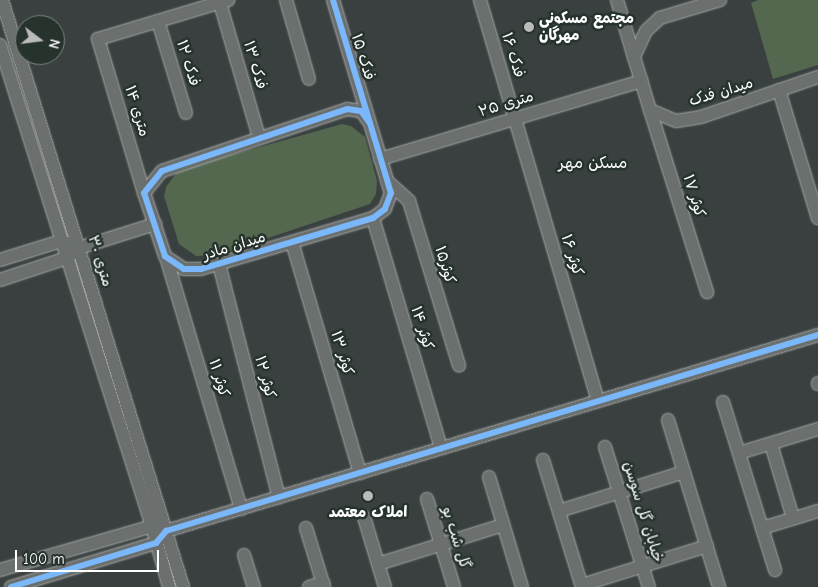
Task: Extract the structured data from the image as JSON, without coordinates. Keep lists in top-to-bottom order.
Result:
{
  "streets": {
    "street": [
      "فدک ۱۶",
      "فدک ۱۵",
      "فدک ۱۲",
      "فدک ۱۳",
      "میدان فدک",
      "۲۵ متری",
      "۱۴ متری",
      "کوثر ۱۷",
      "میدان مادر",
      "کوثر ۱۶",
      "۳۰ متری",
      "کوثر۱۵",
      "کوثر ۱۴",
      "کوثر ۱۳",
      "کوثر ۱۲",
      "کوثر ۱۱",
      "خیابان گل سوسن",
      "گل شب بو"
    ]
  },
  "crossings": [
    ["فدک ۱۶", "۲۵ متری"],
    ["فدک ۱۶", "کوثر ۱۶"],
    ["فدک ۱۲", "۱۴ متری"],
    ["میدان فدک", "کوثر ۱۷"],
    ["۲۵ متری", "کوثر ۱۶"],
    ["میدان مادر", "کوثر ۱۴"],
    ["میدان مادر", "کوثر ۱۳"],
    ["میدان مادر", "کوثر ۱۲"],
    ["میدان مادر", "کوثر ۱۱"]
  ],
  "districts": ["مسکن مهر"],
  "places": ["مجتمع مسکونی مهرگان", "املاک معتمد"],
  "scale_bar": "100 m",
  "north": "right"
}
